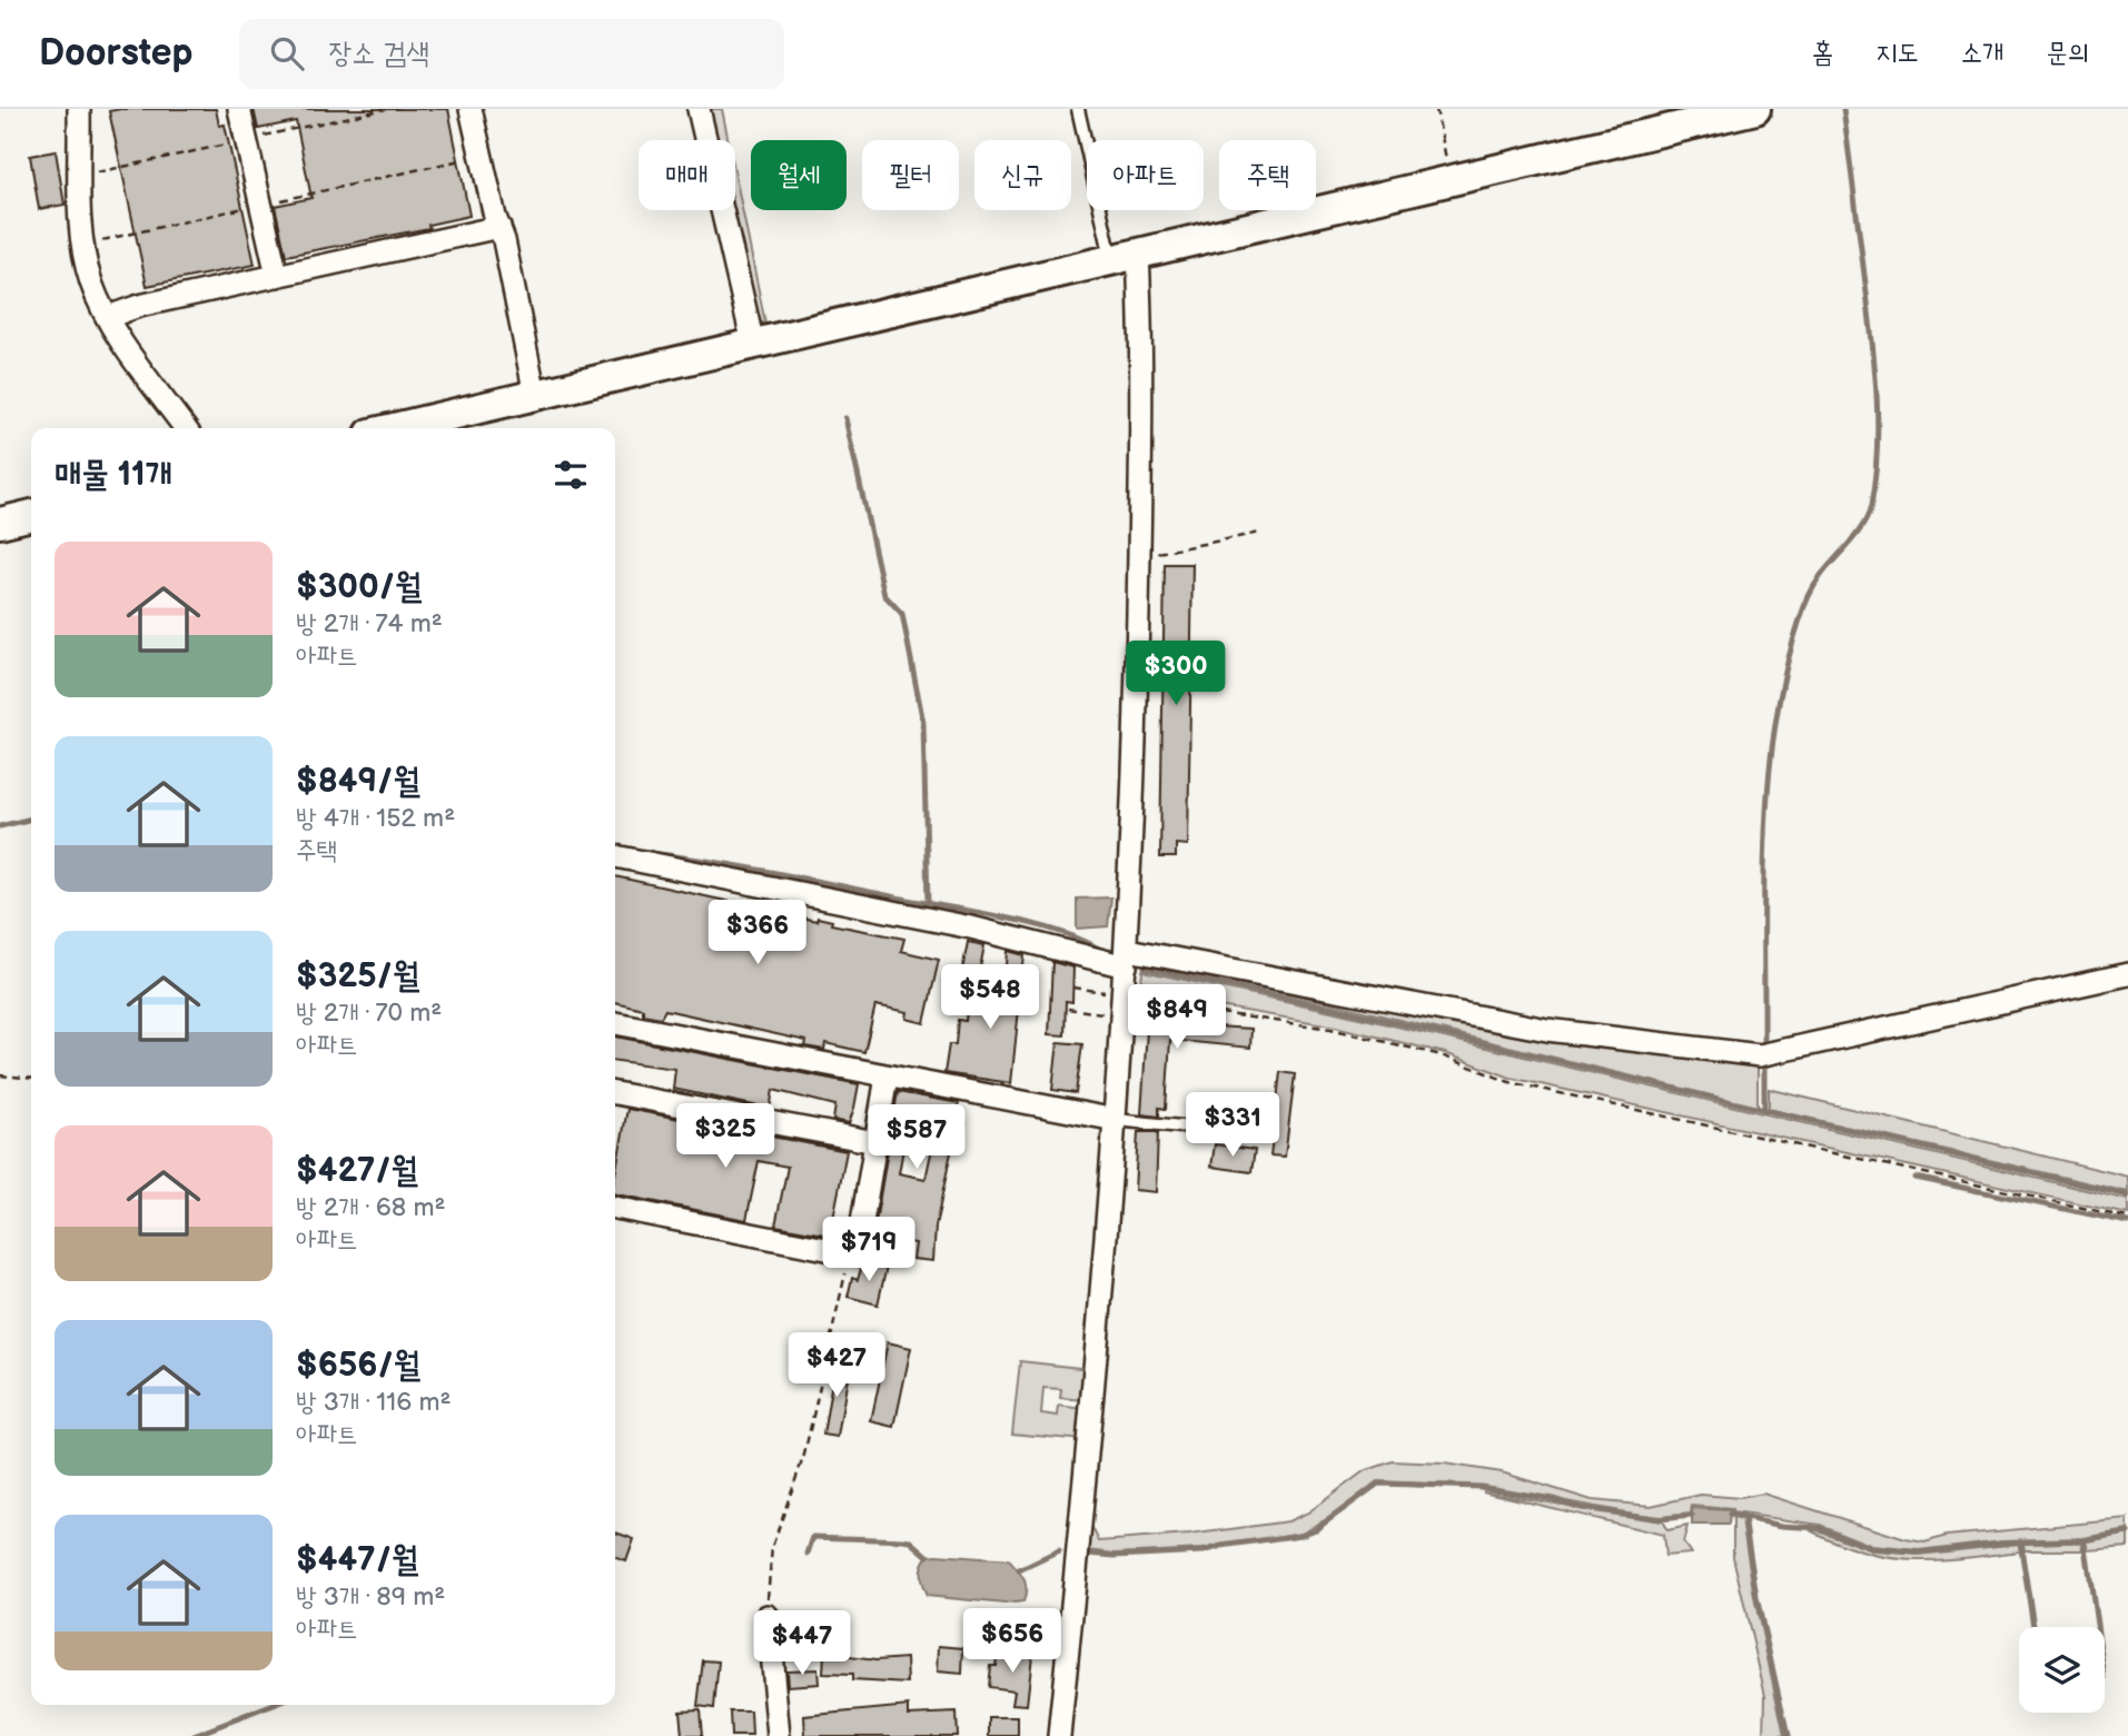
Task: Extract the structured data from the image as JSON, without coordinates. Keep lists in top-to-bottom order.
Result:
{
  "page": {
    "header": "Doorstep",
    "search": "장소 검색",
    "nav": [
      "홈",
      "지도",
      "소개",
      "문의"
    ],
    "chip": [
      "매매",
      "월세",
      "필터",
      "신규",
      "아파트",
      "주택"
    ],
    "heading": "매물 11개",
    "list": [
      {
        "name": "$300/월",
        "note": "방 2개 · 74 m² · 아파트"
      },
      {
        "name": "$849/월",
        "note": "방 4개 · 152 m² · 주택"
      },
      {
        "name": "$325/월",
        "note": "방 2개 · 70 m² · 아파트"
      },
      {
        "name": "$427/월",
        "note": "방 2개 · 68 m² · 아파트"
      },
      {
        "name": "$656/월",
        "note": "방 3개 · 116 m² · 아파트"
      },
      {
        "name": "$447/월",
        "note": "방 3개 · 89 m² · 아파트"
      }
    ],
    "price": [
      "$300",
      "$366",
      "$548",
      "$849",
      "$331",
      "$325",
      "$587",
      "$719",
      "$427",
      "$656",
      "$447"
    ]
  }
}
